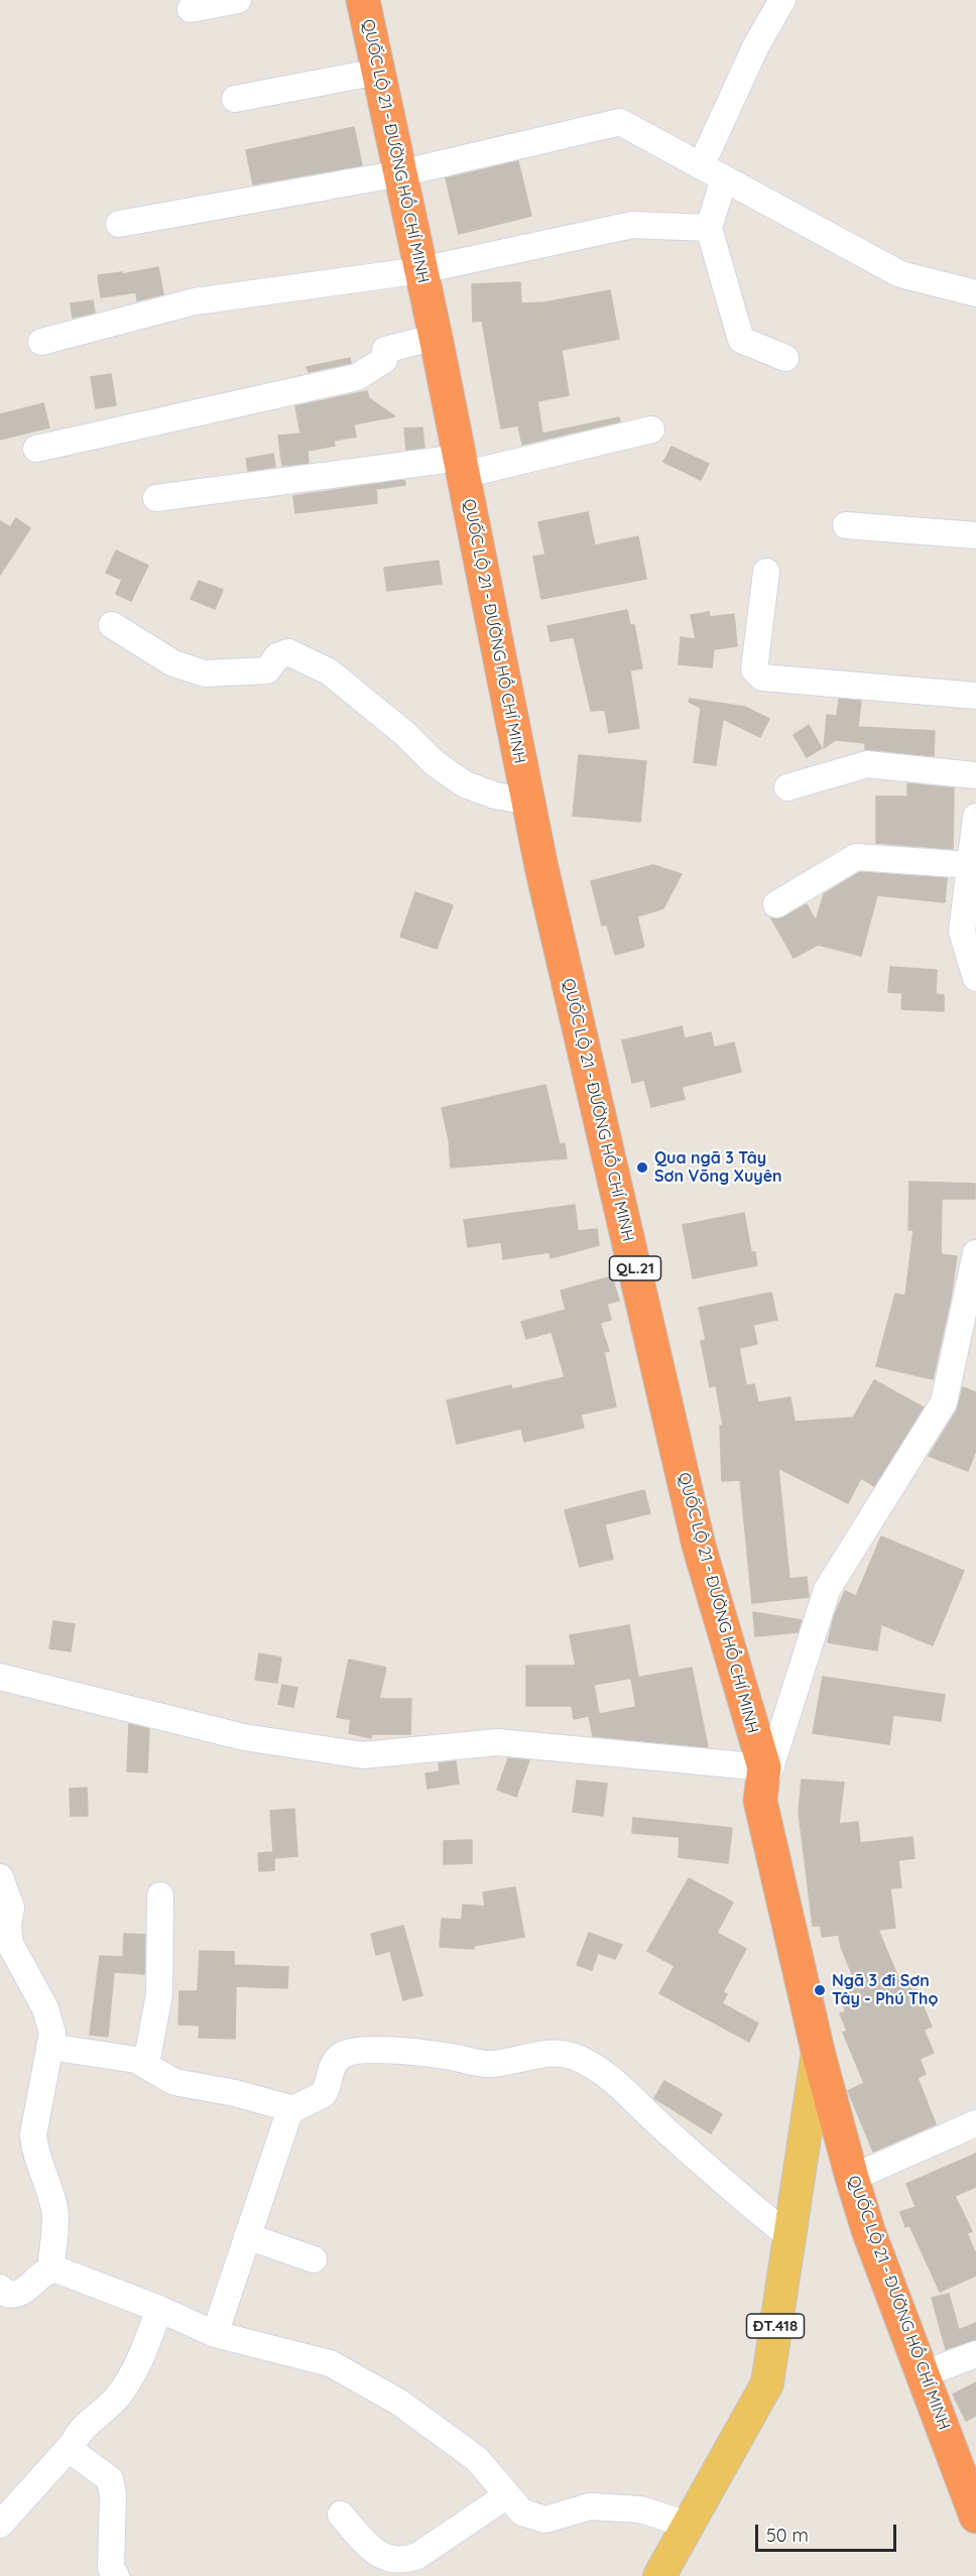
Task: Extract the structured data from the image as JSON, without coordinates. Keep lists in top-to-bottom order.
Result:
{
  "streets": {
    "highway": ["QUỐC LỘ 21 - ĐƯỜNG HỒ CHÍ MINH", "QL.21"],
    "main road": ["ĐT.418"]
  },
  "crossings": [
    ["QUỐC LỘ 21 - ĐƯỜNG HỒ CHÍ MINH", "ĐT.418"]
  ],
  "places": ["Qua ngã 3 Tây Sơn Võng Xuyên", "Ngã 3 đi Sơn Tây - Phú Thọ"],
  "scale_bar": "50 m"
}
